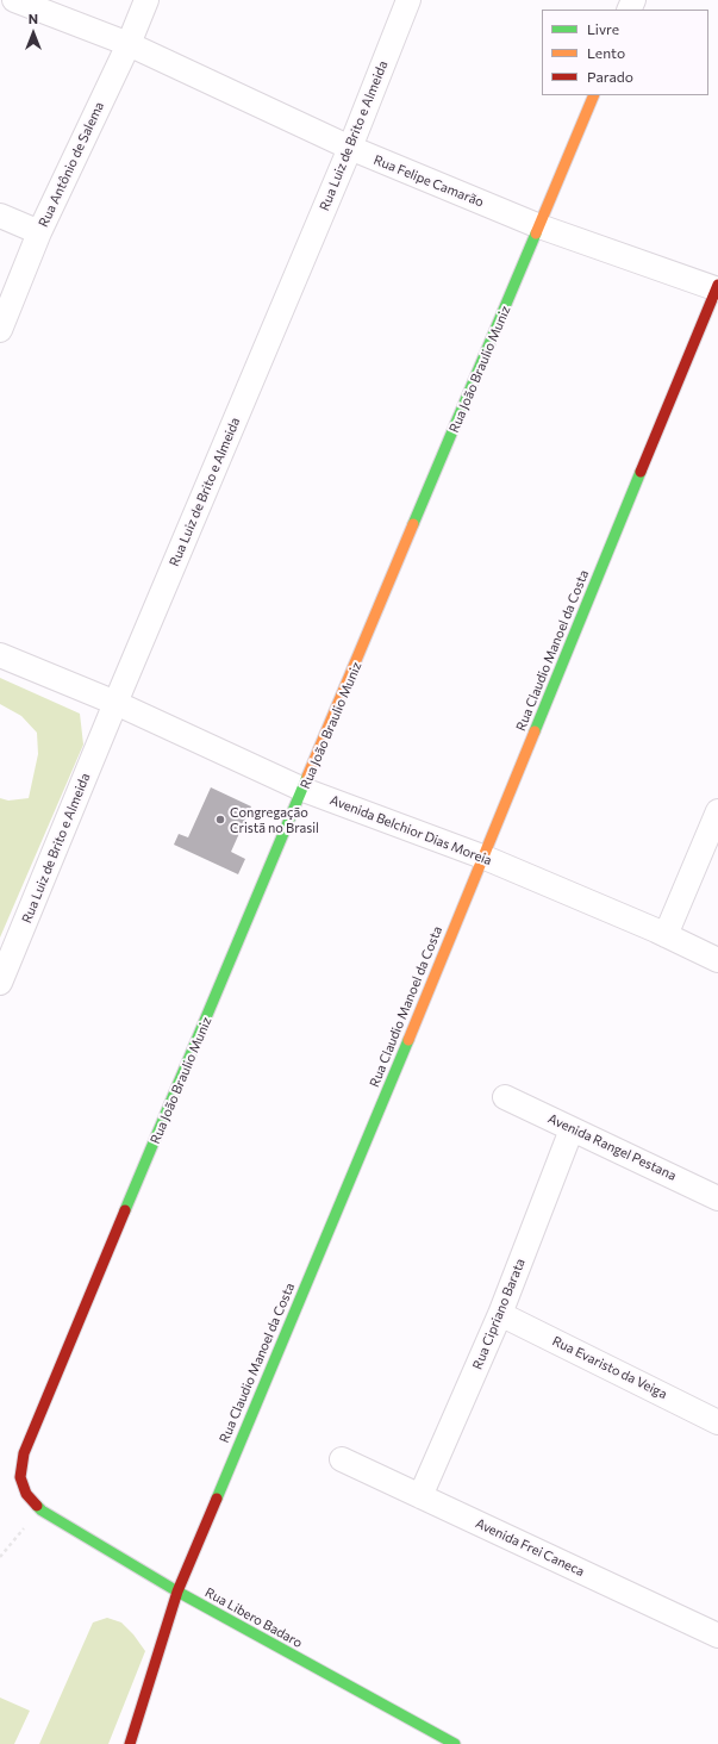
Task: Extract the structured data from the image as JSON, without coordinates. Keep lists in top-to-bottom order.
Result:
{
  "streets": {
    "street": [
      "Rua Luiz de Brito e Almeida",
      "Rua Antônio de Salema",
      "Rua Felipe Camarão",
      "Rua João Braulio Muniz",
      "Rua Claudio Manoel da Costa",
      "Avenida Belchior Dias Moreia",
      "Avenida Rangel Pestana",
      "Rua Cipriano Barata",
      "Rua Evaristo da Veiga",
      "Avenida Frei Caneca",
      "Rua Libero Badaro"
    ]
  },
  "crossings": [
    ["Rua Luiz de Brito e Almeida", "Rua Felipe Camarão"],
    ["Rua Luiz de Brito e Almeida", "Avenida Belchior Dias Moreia"],
    ["Rua Antônio de Salema", "Rua Felipe Camarão"],
    ["Rua Felipe Camarão", "Rua João Braulio Muniz"],
    ["Rua Felipe Camarão", "Rua Claudio Manoel da Costa"],
    ["Rua João Braulio Muniz", "Avenida Belchior Dias Moreia"],
    ["Rua João Braulio Muniz", "Rua Libero Badaro"],
    ["Rua Claudio Manoel da Costa", "Avenida Belchior Dias Moreia"],
    ["Rua Claudio Manoel da Costa", "Rua Libero Badaro"],
    ["Avenida Rangel Pestana", "Rua Cipriano Barata"],
    ["Rua Cipriano Barata", "Rua Evaristo da Veiga"],
    ["Rua Cipriano Barata", "Avenida Frei Caneca"]
  ],
  "places": ["Congregação Cristã no Brasil"],
  "legend": ["Livre", "Lento", "Parado"],
  "north": "top"
}
